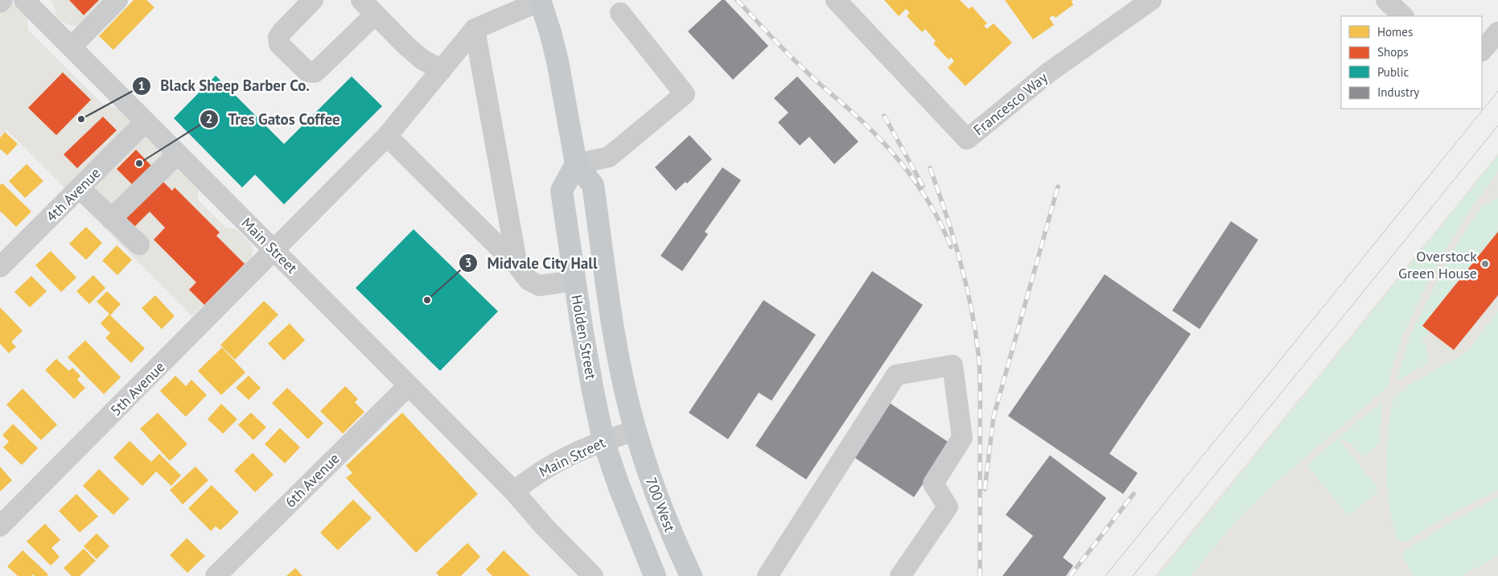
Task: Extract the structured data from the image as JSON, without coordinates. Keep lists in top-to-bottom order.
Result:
{
  "streets": {
    "main road": ["Holden Street", "700 West"],
    "street": [
      "Francesco Way",
      "4th Avenue",
      "Main Street",
      "5th Avenue",
      "6th Avenue"
    ]
  },
  "crossings": [
    ["4th Avenue", "Main Street"],
    ["Main Street", "Holden Street"],
    ["Main Street", "5th Avenue"],
    ["Main Street", "6th Avenue"],
    ["Main Street", "700 West"]
  ],
  "places": [
    "Black Sheep Barber Co.",
    "Tres Gatos Coffee",
    "Overstock Green House",
    "Midvale City Hall"
  ],
  "legend": [
    "Homes",
    "Shops",
    "Public",
    "Industry"
  ]
}
